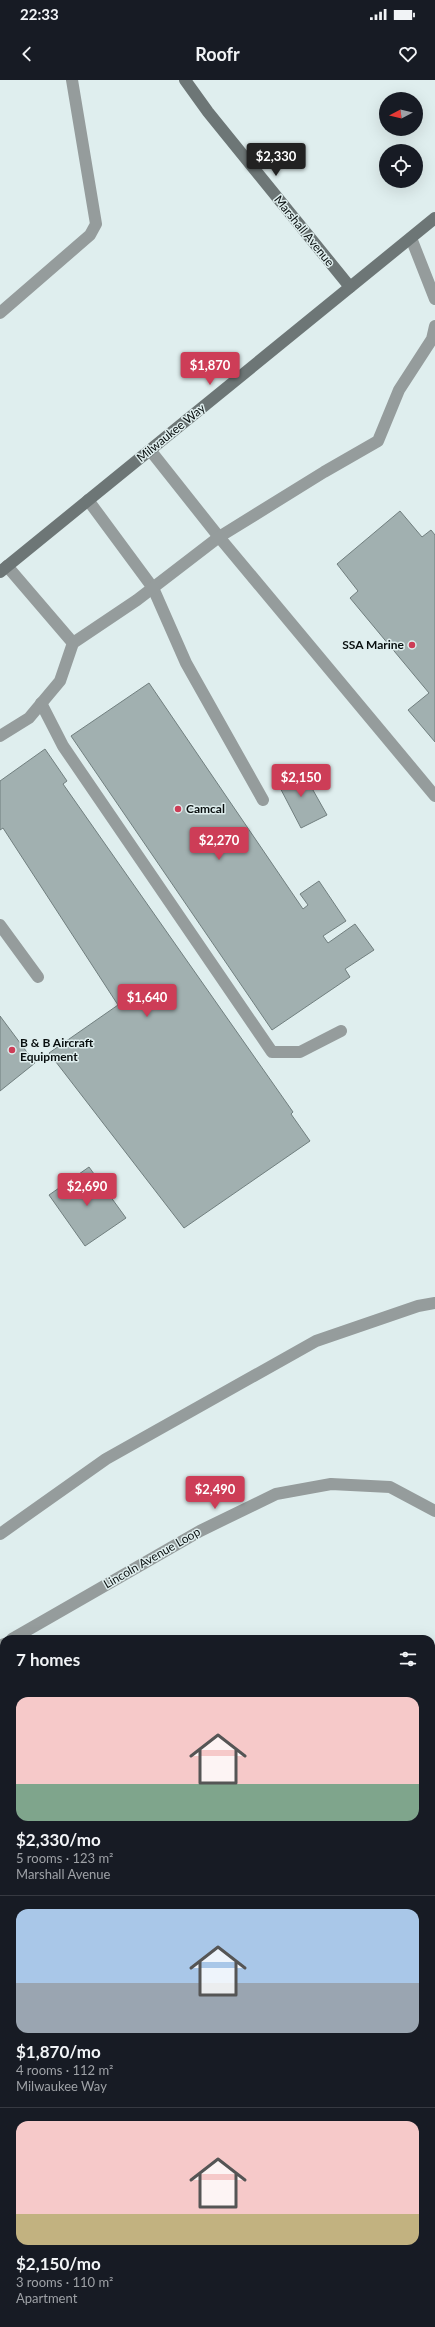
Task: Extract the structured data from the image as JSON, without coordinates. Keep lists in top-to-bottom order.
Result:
{
  "streets": {
    "street": ["Marshall Avenue", "Milwaukee Way", "Lincoln Avenue Loop"]
  },
  "crossings": [
    ["Marshall Avenue", "Milwaukee Way"]
  ],
  "places": ["SSA Marine", "Camcal", "B & B Aircraft Equipment"],
  "north": "left",
  "page": {
    "status": "22:33",
    "header": "Roofr",
    "price": [
      "$2,330",
      "$1,870",
      "$2,150",
      "$2,270",
      "$1,640",
      "$2,690",
      "$2,490"
    ],
    "heading": "7 homes",
    "list": [
      {
        "name": "$2,330/mo",
        "note": "5 rooms · 123 m² · Marshall Avenue"
      },
      {
        "name": "$1,870/mo",
        "note": "4 rooms · 112 m² · Milwaukee Way"
      },
      {
        "name": "$2,150/mo",
        "note": "3 rooms · 110 m² · Apartment"
      }
    ]
  }
}
